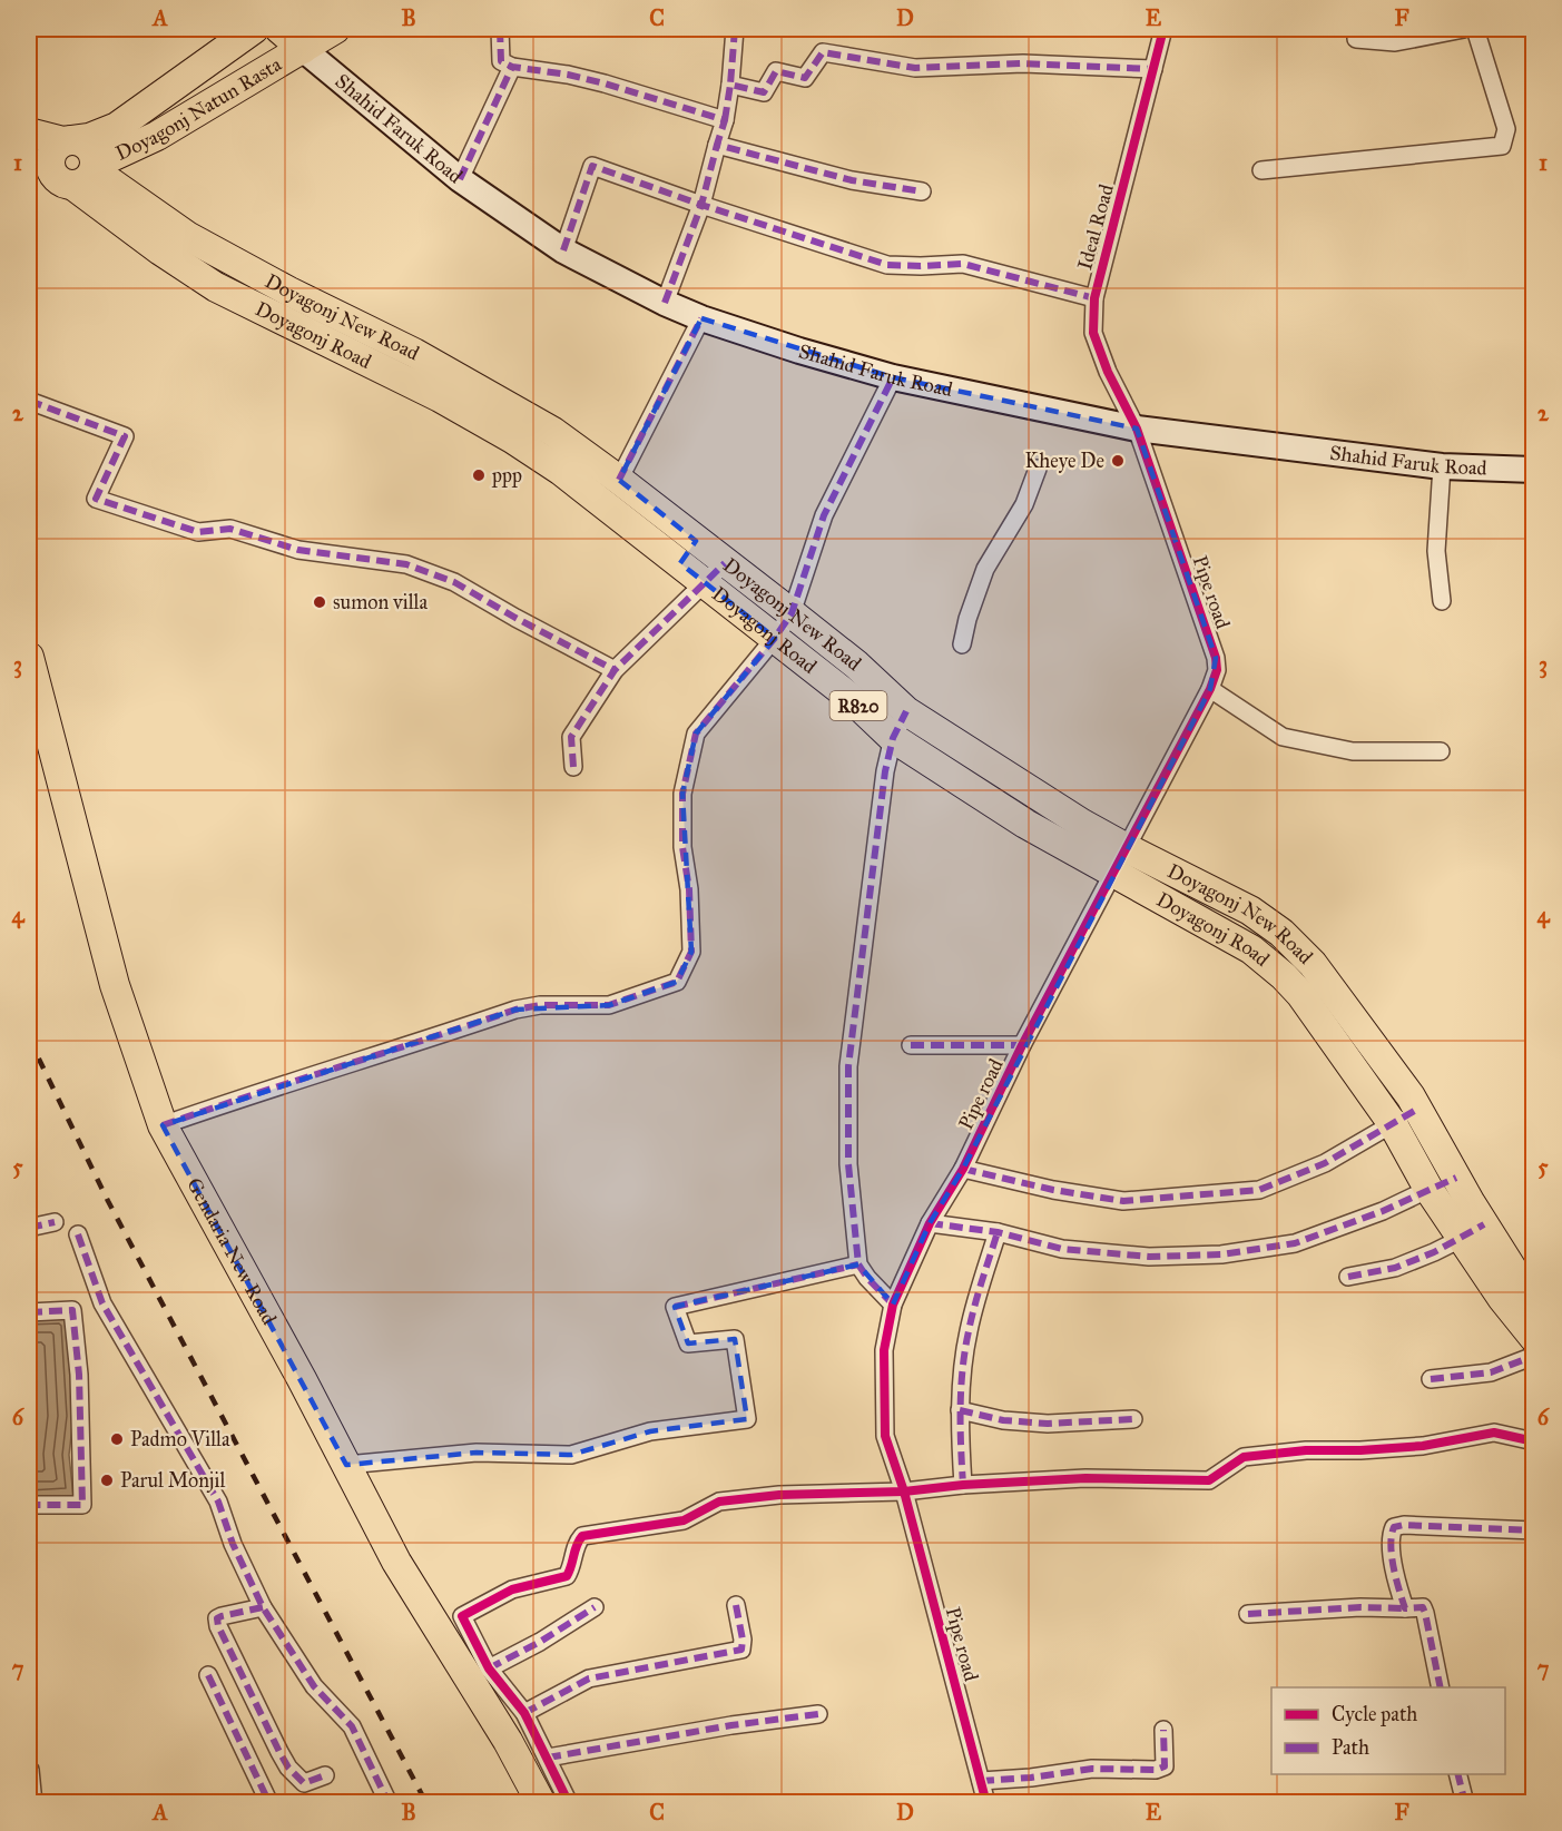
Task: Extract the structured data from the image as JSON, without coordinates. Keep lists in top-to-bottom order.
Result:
{
  "streets": {
    "main road": [
      "Doyagonj Natun Rasta",
      "Shahid Faruk Road",
      "Doyagonj New Road",
      "Doyagonj Road",
      "R820",
      "Gendaria New Road"
    ],
    "street": ["Ideal Road", "Pipe road"]
  },
  "crossings": [
    ["Doyagonj Natun Rasta", "Shahid Faruk Road"],
    ["Doyagonj Natun Rasta", "Doyagonj New Road"],
    ["Doyagonj Natun Rasta", "Doyagonj Road"],
    ["Shahid Faruk Road", "Ideal Road"],
    ["Shahid Faruk Road", "Pipe road"],
    ["Ideal Road", "Pipe road"],
    ["Doyagonj New Road", "Doyagonj Road"],
    ["Doyagonj New Road", "Pipe road"],
    ["Doyagonj Road", "Pipe road"]
  ],
  "places": [
    "Kheye De",
    "ppp",
    "sumon villa",
    "Padmo Villa",
    "Parul Monjil"
  ],
  "legend": ["Cycle path", "Path"],
  "grid": {
    "columns": [
      "A",
      "B",
      "C",
      "D",
      "E",
      "F"
    ],
    "rows": [
      "1",
      "2",
      "3",
      "4",
      "5",
      "6",
      "7"
    ]
  }
}
